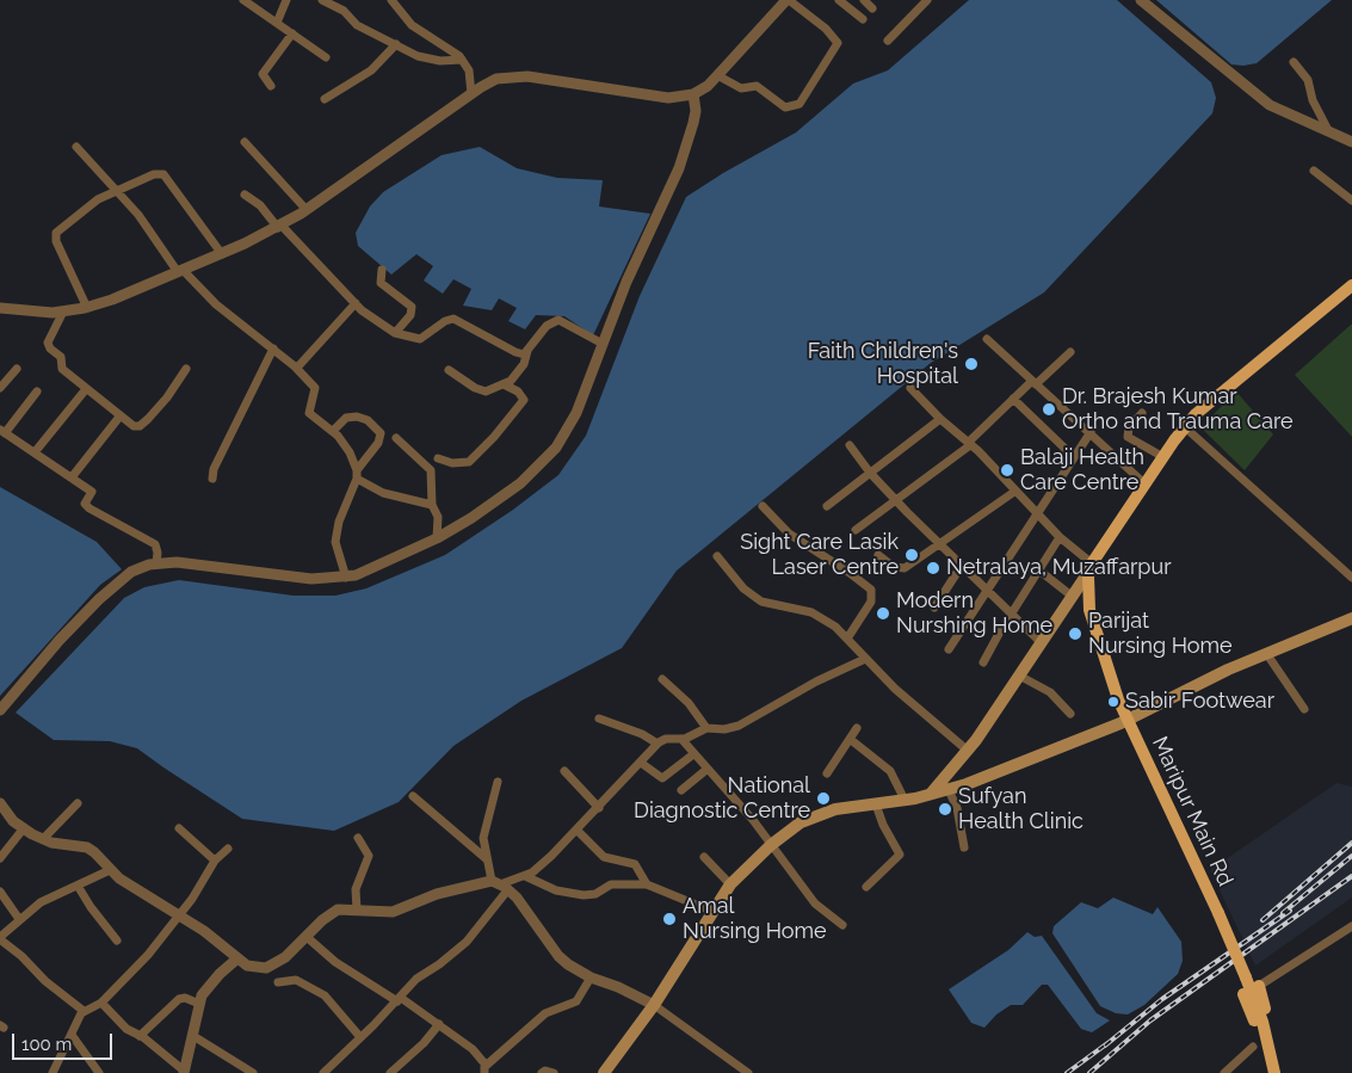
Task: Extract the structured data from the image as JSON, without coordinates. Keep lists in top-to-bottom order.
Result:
{
  "streets": {
    "main road": ["Maripur Main Rd"]
  },
  "places": [
    "Faith Children's Hospital",
    "Dr. Brajesh Kumar Ortho and Trauma Care",
    "Balaji Health Care Centre",
    "Sight Care Lasik Laser Centre",
    "Netralaya, Muzaffarpur",
    "Modern Nurshing Home",
    "Parijat Nursing Home",
    "Sabir Footwear",
    "National Diagnostic Centre",
    "Sufyan Health Clinic",
    "Amal Nursing Home"
  ],
  "scale_bar": "100 m"
}
